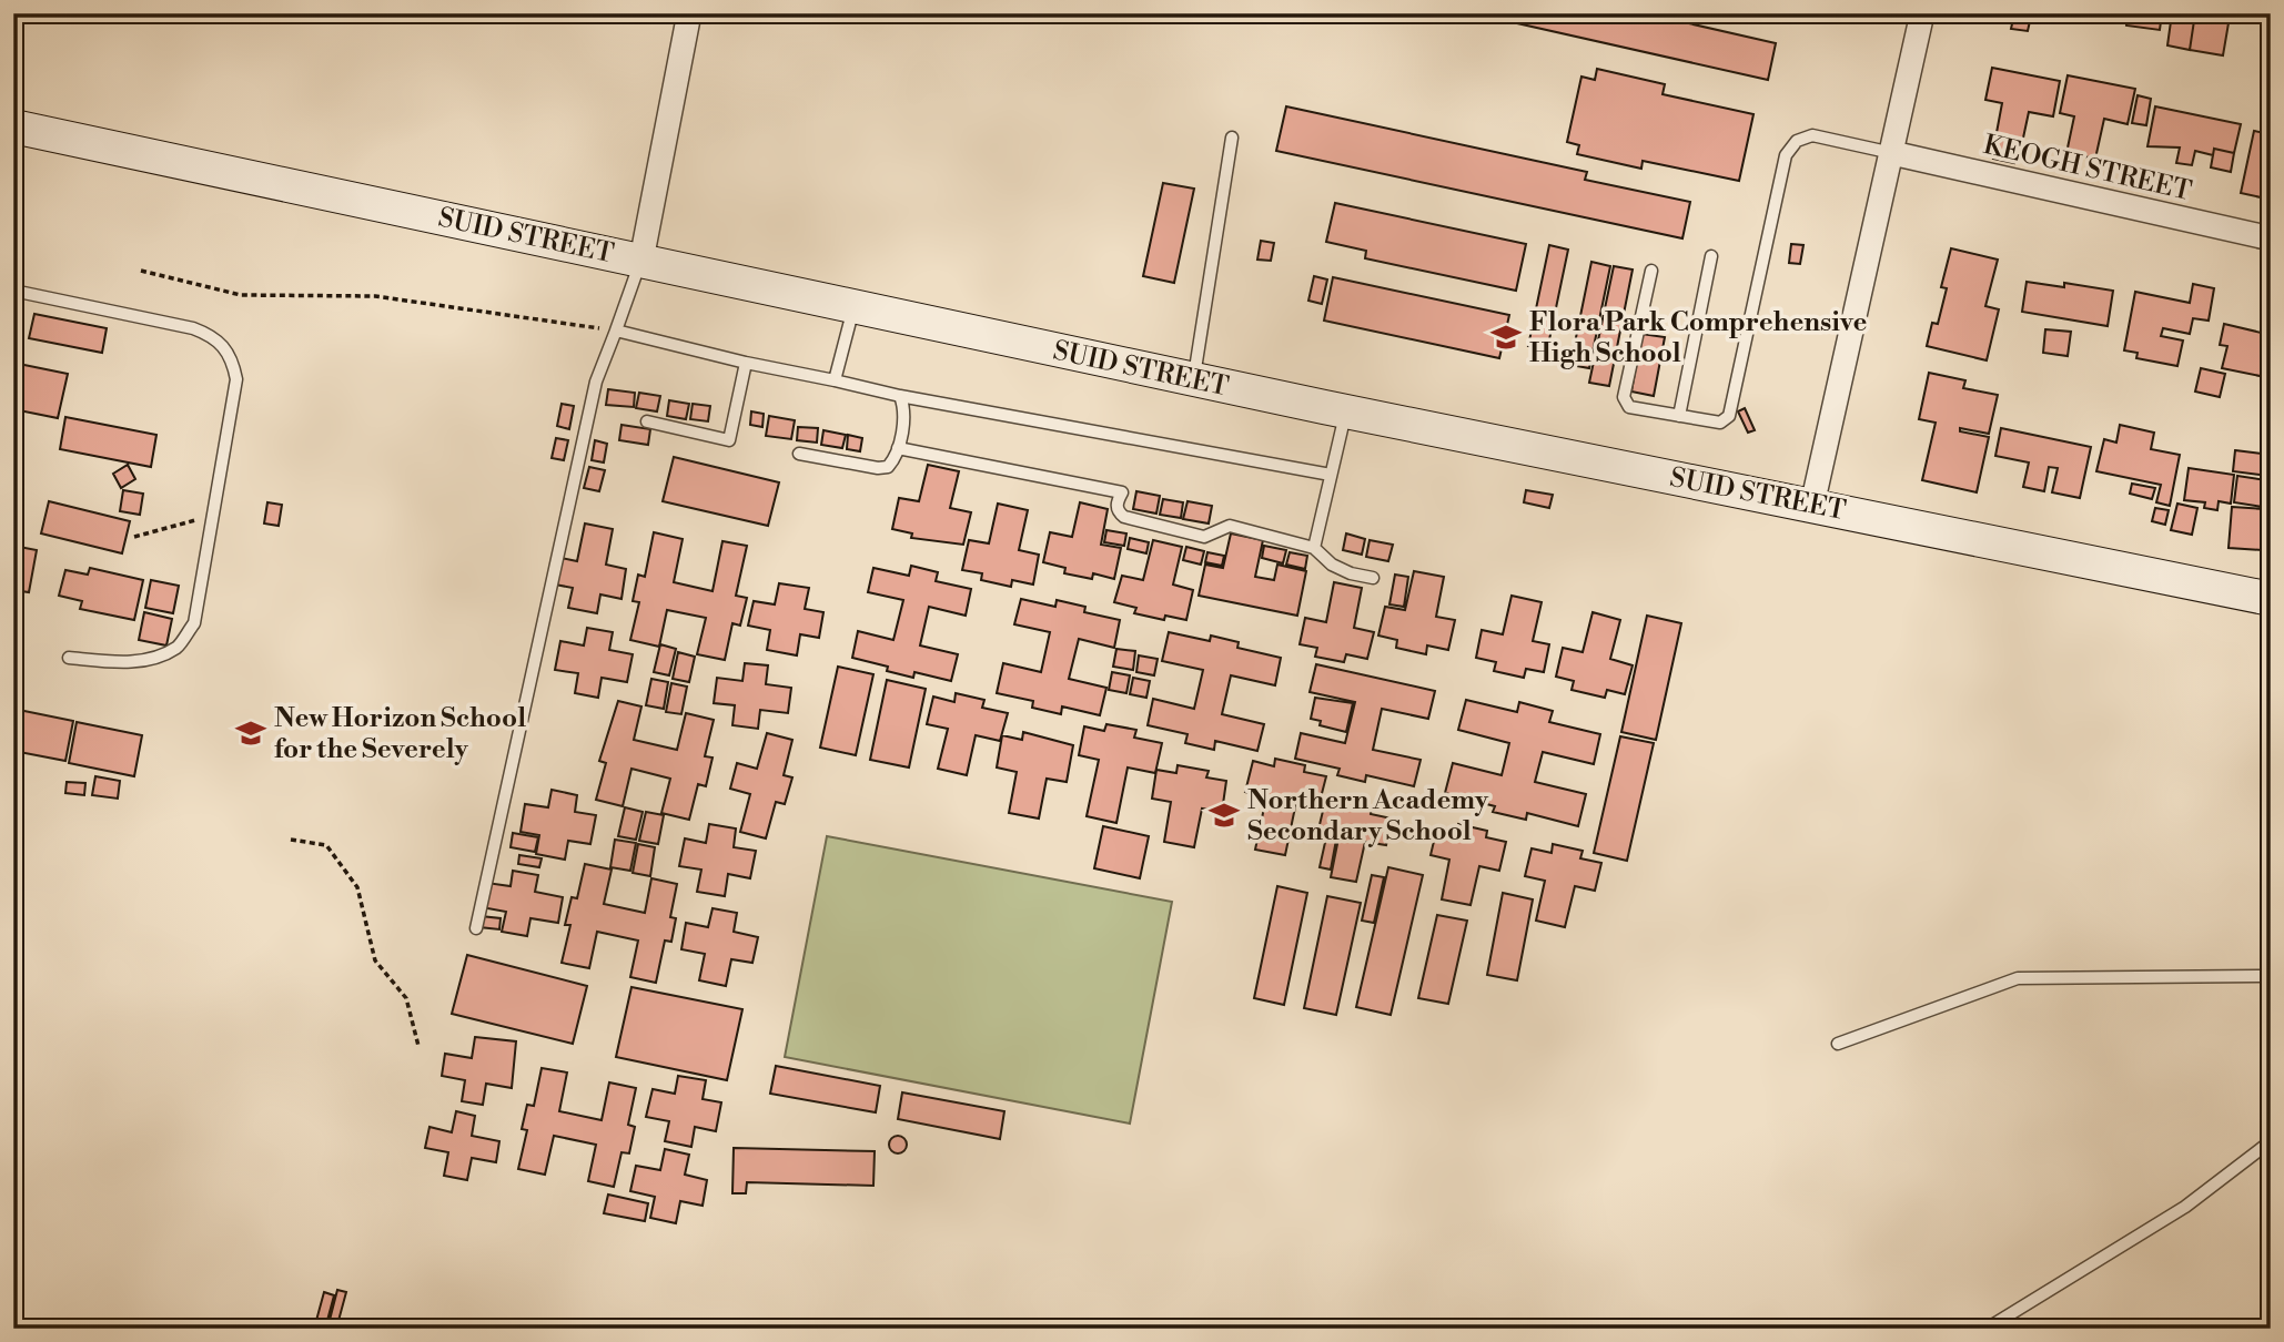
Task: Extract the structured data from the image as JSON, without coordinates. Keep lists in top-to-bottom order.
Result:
{
  "streets": {
    "street": ["KEOGH STREET", "SUID STREET"]
  },
  "places": {
    "school or university": ["Flora Park Comprehensive High School", "New Horizon School for the Severely", "Northern Academy Secondary School"]
  }
}
